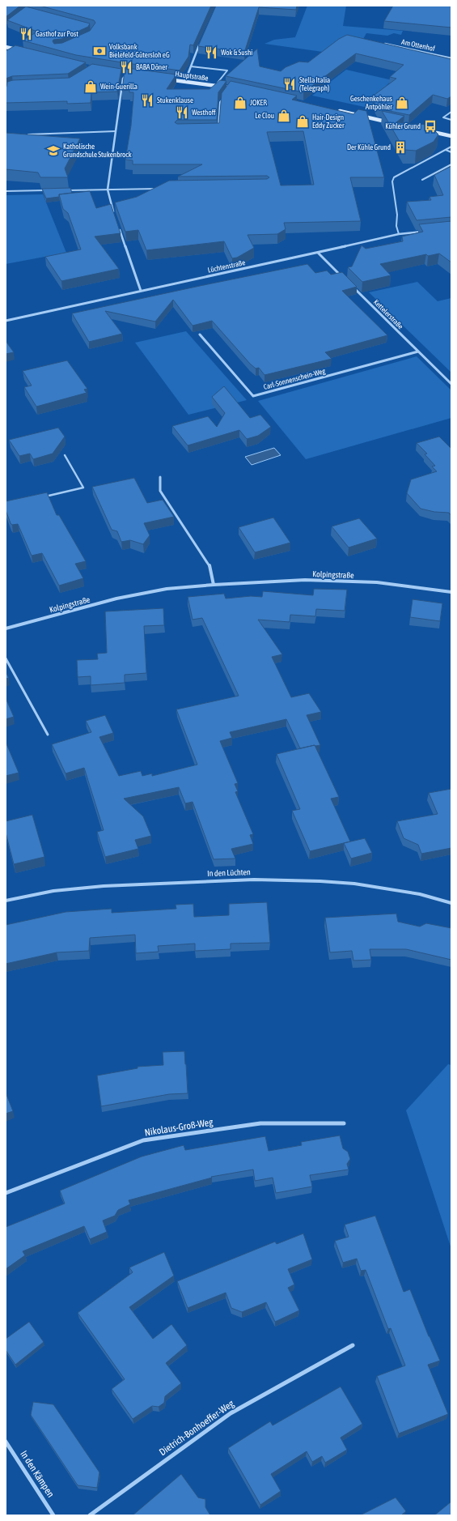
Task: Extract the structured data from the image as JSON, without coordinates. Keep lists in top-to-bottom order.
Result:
{
  "streets": {
    "main road": ["Hauptstraße"],
    "street": [
      "Am Ottenhof",
      "Lüchtenstraße",
      "Kettelerstraße",
      "Carl-Sonnenschein-Weg",
      "Kolpingstraße",
      "In den Lüchten",
      "Nikolaus-Groß-Weg",
      "Dietrich-Bonhoeffer-Weg",
      "In den Kämpen"
    ]
  },
  "crossings": [
    ["Kettelerstraße", "Carl-Sonnenschein-Weg"]
  ],
  "places": {
    "restaurant": [
      "Gasthof zur Post",
      "Wok & Sushi",
      "BABA Döner",
      "Stella Italia (Telegraph)",
      "Stukenklause",
      "Westhoff"
    ],
    "bank": ["Volksbank Bielefeld-Gütersloh eG"],
    "shop": [
      "Wein-Guerilla",
      "JOKER",
      "Geschenkehaus Antpöhler",
      "Le Clou",
      "Hair-Design Eddy Zucker"
    ],
    "bus stop": ["Kühler Grund"],
    "building": ["Der Kühle Grund"],
    "school or university": ["Katholische Grundschule Stukenbrock"]
  }
}
